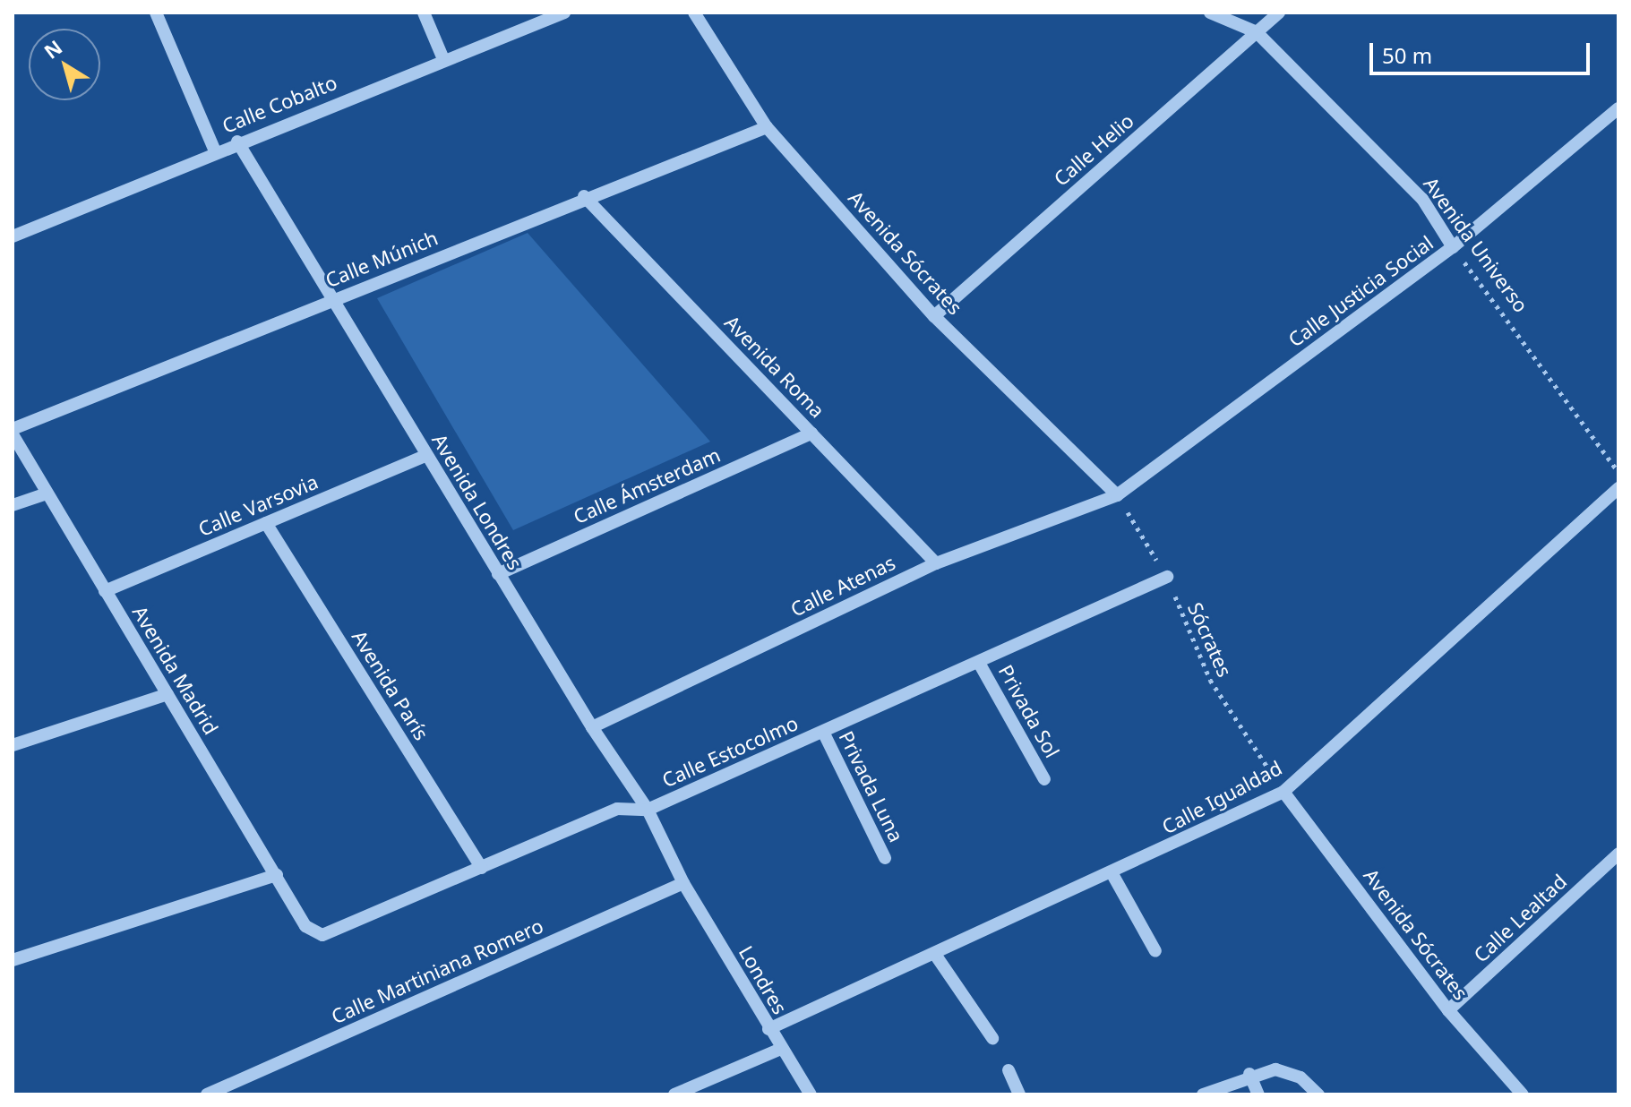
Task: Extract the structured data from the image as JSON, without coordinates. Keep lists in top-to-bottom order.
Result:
{
  "streets": {
    "street": [
      "Calle Cobalto",
      "Calle Helio",
      "Avenida Universo",
      "Avenida Sócrates",
      "Calle Múnich",
      "Calle Justicia Social",
      "Avenida Roma",
      "Calle Ámsterdam",
      "Avenida Londres",
      "Calle Varsovia",
      "Calle Atenas",
      "Avenida Madrid",
      "Avenida París",
      "Privada Sol",
      "Calle Estocolmo",
      "Privada Luna",
      "Calle Igualdad",
      "Calle Lealtad",
      "Calle Martiniana Romero",
      "Londres"
    ],
    "path": ["Sócrates"]
  },
  "crossings": [
    ["Calle Cobalto", "Avenida Londres"],
    ["Calle Helio", "Avenida Universo"],
    ["Calle Helio", "Avenida Sócrates"],
    ["Avenida Universo", "Calle Justicia Social"],
    ["Avenida Sócrates", "Calle Múnich"],
    ["Avenida Sócrates", "Calle Justicia Social"],
    ["Avenida Sócrates", "Calle Atenas"],
    ["Avenida Sócrates", "Sócrates"],
    ["Avenida Sócrates", "Calle Igualdad"],
    ["Avenida Sócrates", "Calle Lealtad"],
    ["Calle Múnich", "Avenida Roma"],
    ["Calle Múnich", "Avenida Londres"],
    ["Calle Justicia Social", "Calle Atenas"],
    ["Calle Justicia Social", "Sócrates"],
    ["Avenida Roma", "Calle Ámsterdam"],
    ["Avenida Roma", "Calle Atenas"],
    ["Calle Ámsterdam", "Avenida Londres"],
    ["Avenida Londres", "Calle Varsovia"],
    ["Avenida Londres", "Calle Atenas"],
    ["Avenida Londres", "Calle Estocolmo"],
    ["Avenida Londres", "Calle Martiniana Romero"],
    ["Avenida Londres", "Londres"],
    ["Calle Varsovia", "Avenida Madrid"],
    ["Calle Varsovia", "Avenida París"],
    ["Calle Atenas", "Sócrates"],
    ["Sócrates", "Calle Estocolmo"],
    ["Sócrates", "Calle Igualdad"],
    ["Avenida Madrid", "Calle Estocolmo"],
    ["Avenida París", "Calle Estocolmo"],
    ["Privada Sol", "Calle Estocolmo"],
    ["Calle Estocolmo", "Privada Luna"],
    ["Calle Igualdad", "Londres"],
    ["Calle Martiniana Romero", "Londres"]
  ],
  "scale_bar": "50 m",
  "north": "top left"
}
